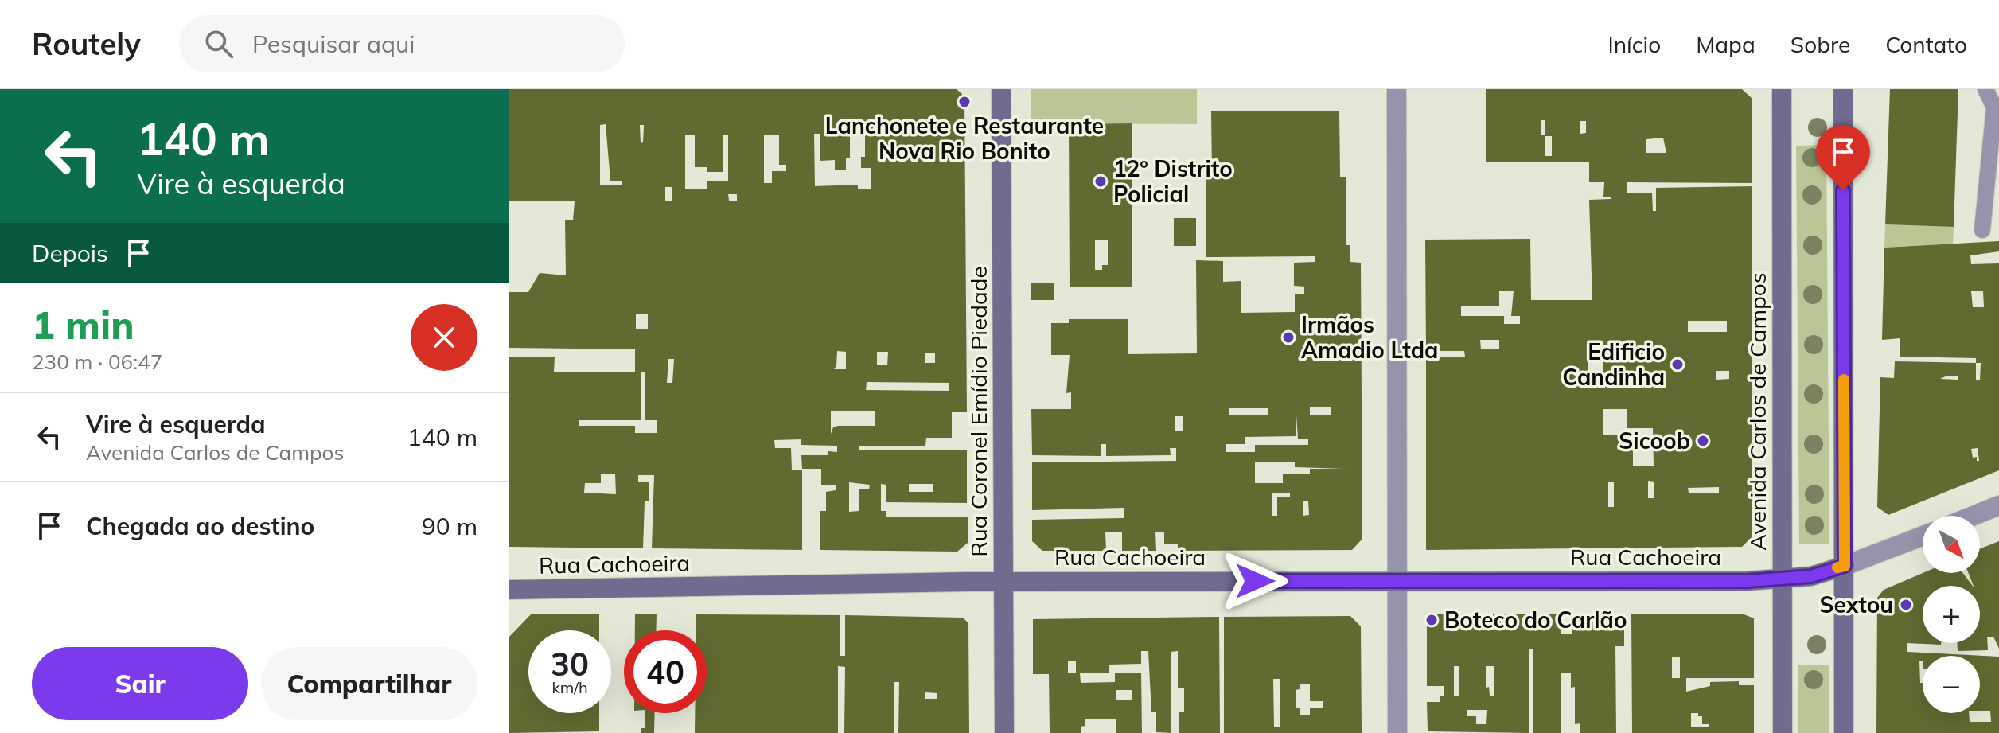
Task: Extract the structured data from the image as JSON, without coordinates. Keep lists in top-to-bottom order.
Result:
{
  "streets": {
    "street": ["Rua Coronel Emídio Piedade", "Avenida Carlos de Campos", "Rua Cachoeira"]
  },
  "crossings": [
    ["Rua Coronel Emídio Piedade", "Rua Cachoeira"],
    ["Avenida Carlos de Campos", "Rua Cachoeira"]
  ],
  "places": [
    "Lanchonete e Restaurante Nova Rio Bonito",
    "12º Distrito Policial",
    "Irmãos Amadio Ltda",
    "Edificio Candinha",
    "Sicoob",
    "Sextou",
    "Boteco do Carlão"
  ],
  "north": "bottom right",
  "page": {
    "header": "Routely",
    "search": "Pesquisar aqui",
    "nav": [
      "Início",
      "Mapa",
      "Sobre",
      "Contato"
    ],
    "turn": ["140 m", "Vire à esquerda"],
    "then": "Depois",
    "heading": ["1 min", "230 m · 06:47"],
    "list": [
      {
        "name": "Vire à esquerda",
        "note": "Avenida Carlos de Campos",
        "value": "140 m"
      },
      {
        "name": "Chegada ao destino",
        "value": "90 m"
      }
    ],
    "map_buttons": ["+", "−"],
    "speed": "30 km/h",
    "limit": "40",
    "buttons": ["Sair", "Compartilhar"]
  }
}
